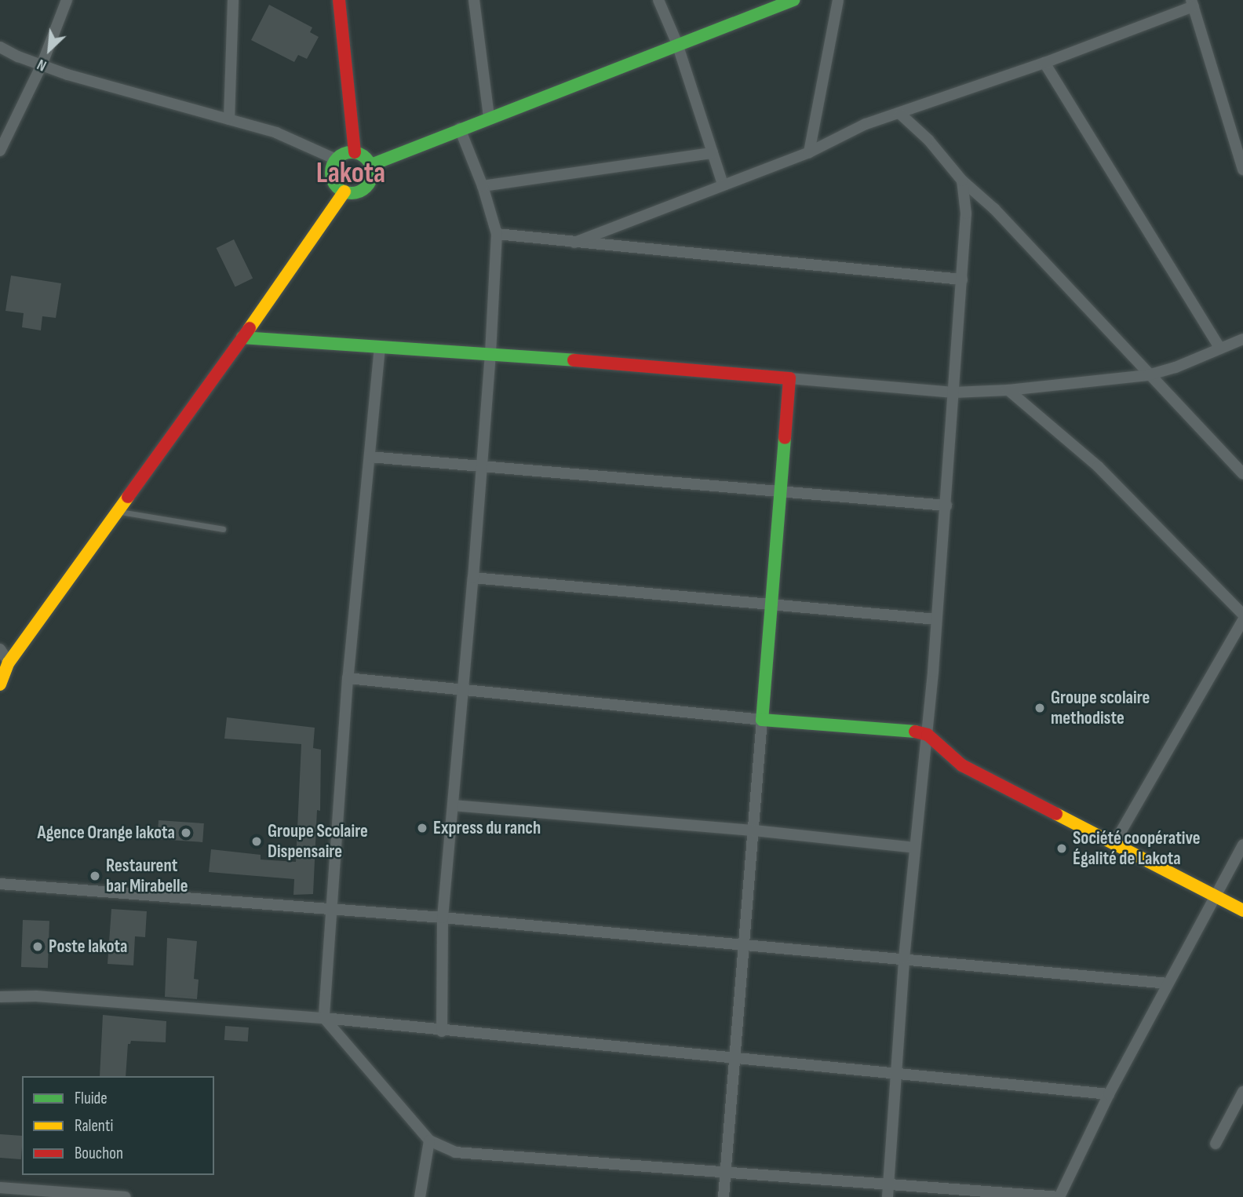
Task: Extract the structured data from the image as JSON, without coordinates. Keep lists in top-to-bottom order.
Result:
{
  "districts": ["Lakota"],
  "places": [
    "Groupe scolaire methodiste",
    "Express du ranch",
    "Agence Orange lakota",
    "Groupe Scolaire Dispensaire",
    "Société coopérative Égalité de Lakota",
    "Restaurent bar Mirabelle",
    "Poste lakota"
  ],
  "legend": ["Fluide", "Ralenti", "Bouchon"],
  "north": "bottom left"
}
